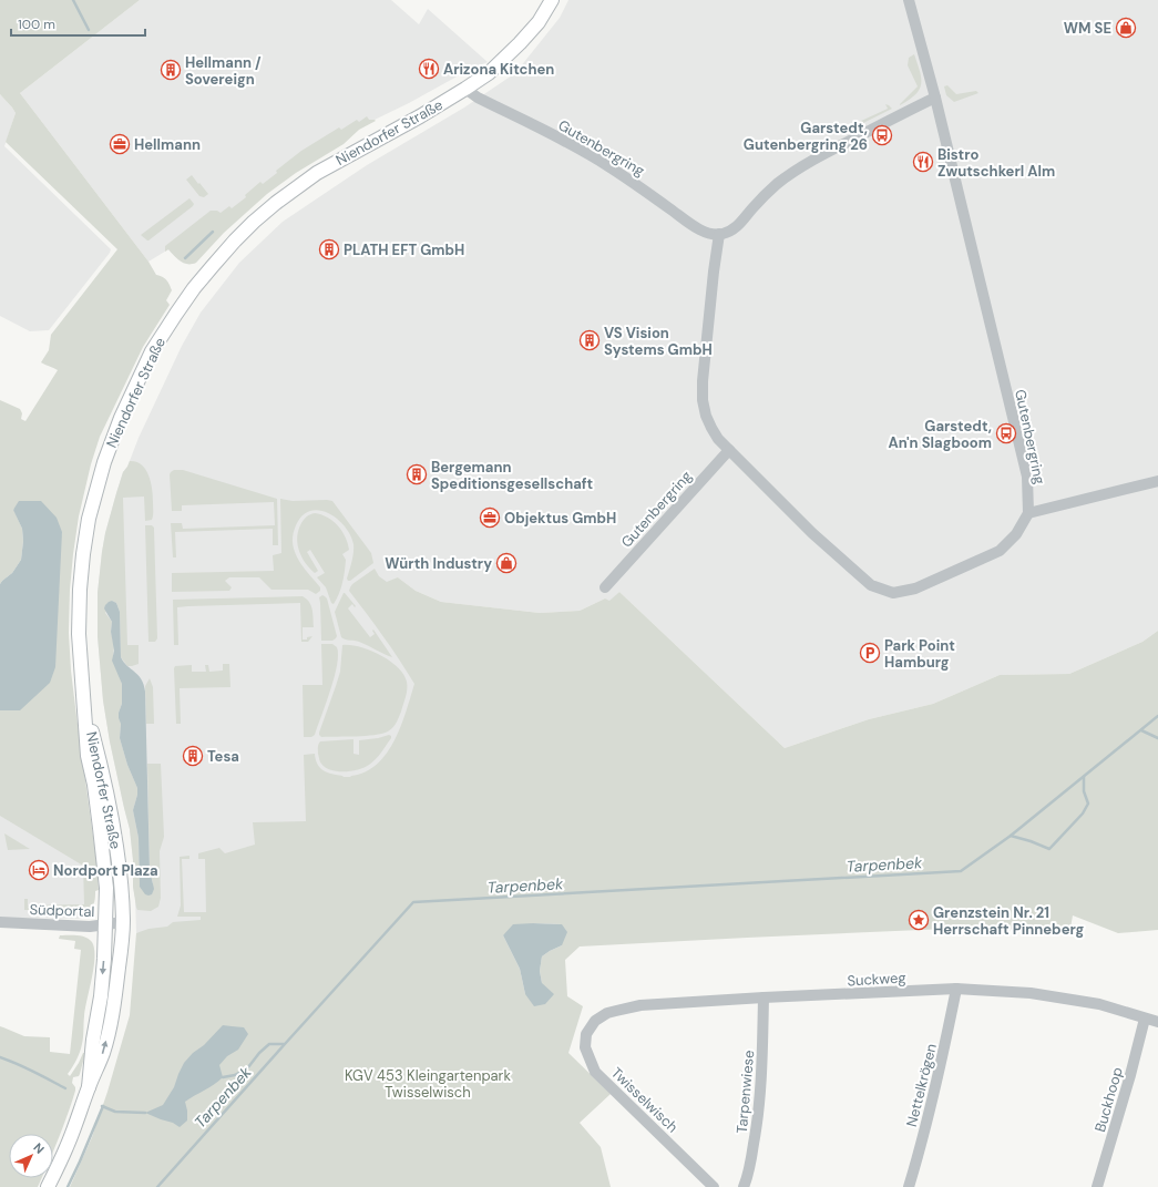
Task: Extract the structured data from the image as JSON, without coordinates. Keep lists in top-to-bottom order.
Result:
{
  "streets": {
    "main road": ["Niendorfer Straße"],
    "street": [
      "Gutenbergring",
      "Südportal",
      "Suckweg",
      "Nettelkrögen",
      "Tarpenwiese",
      "Twisselwisch",
      "Buckhoop"
    ]
  },
  "crossings": [
    ["Niendorfer Straße", "Gutenbergring"],
    ["Niendorfer Straße", "Südportal"],
    ["Suckweg", "Nettelkrögen"],
    ["Suckweg", "Tarpenwiese"],
    ["Suckweg", "Twisselwisch"],
    ["Suckweg", "Buckhoop"]
  ],
  "water": ["Tarpenbek"],
  "parks": ["KGV 453 Kleingartenpark Twisselwisch"],
  "places": {
    "shop": ["WM SE", "Würth Industry"],
    "restaurant": ["Arizona Kitchen", "Bistro Zwutschkerl Alm"],
    "building": [
      "Hellmann / Sovereign",
      "PLATH EFT GmbH",
      "VS Vision Systems GmbH",
      "Bergemann Speditionsgesellschaft",
      "Tesa"
    ],
    "bus stop": ["Garstedt, Gutenbergring 26", "Garstedt, An'n Slagboom"],
    "office": ["Hellmann", "Objektus GmbH"],
    "parking": ["Park Point Hamburg"],
    "hotel": ["Nordport Plaza"],
    "place": ["Grenzstein Nr. 21 Herrschaft Pinneberg"]
  },
  "scale_bar": "100 m",
  "north": "top right"
}
